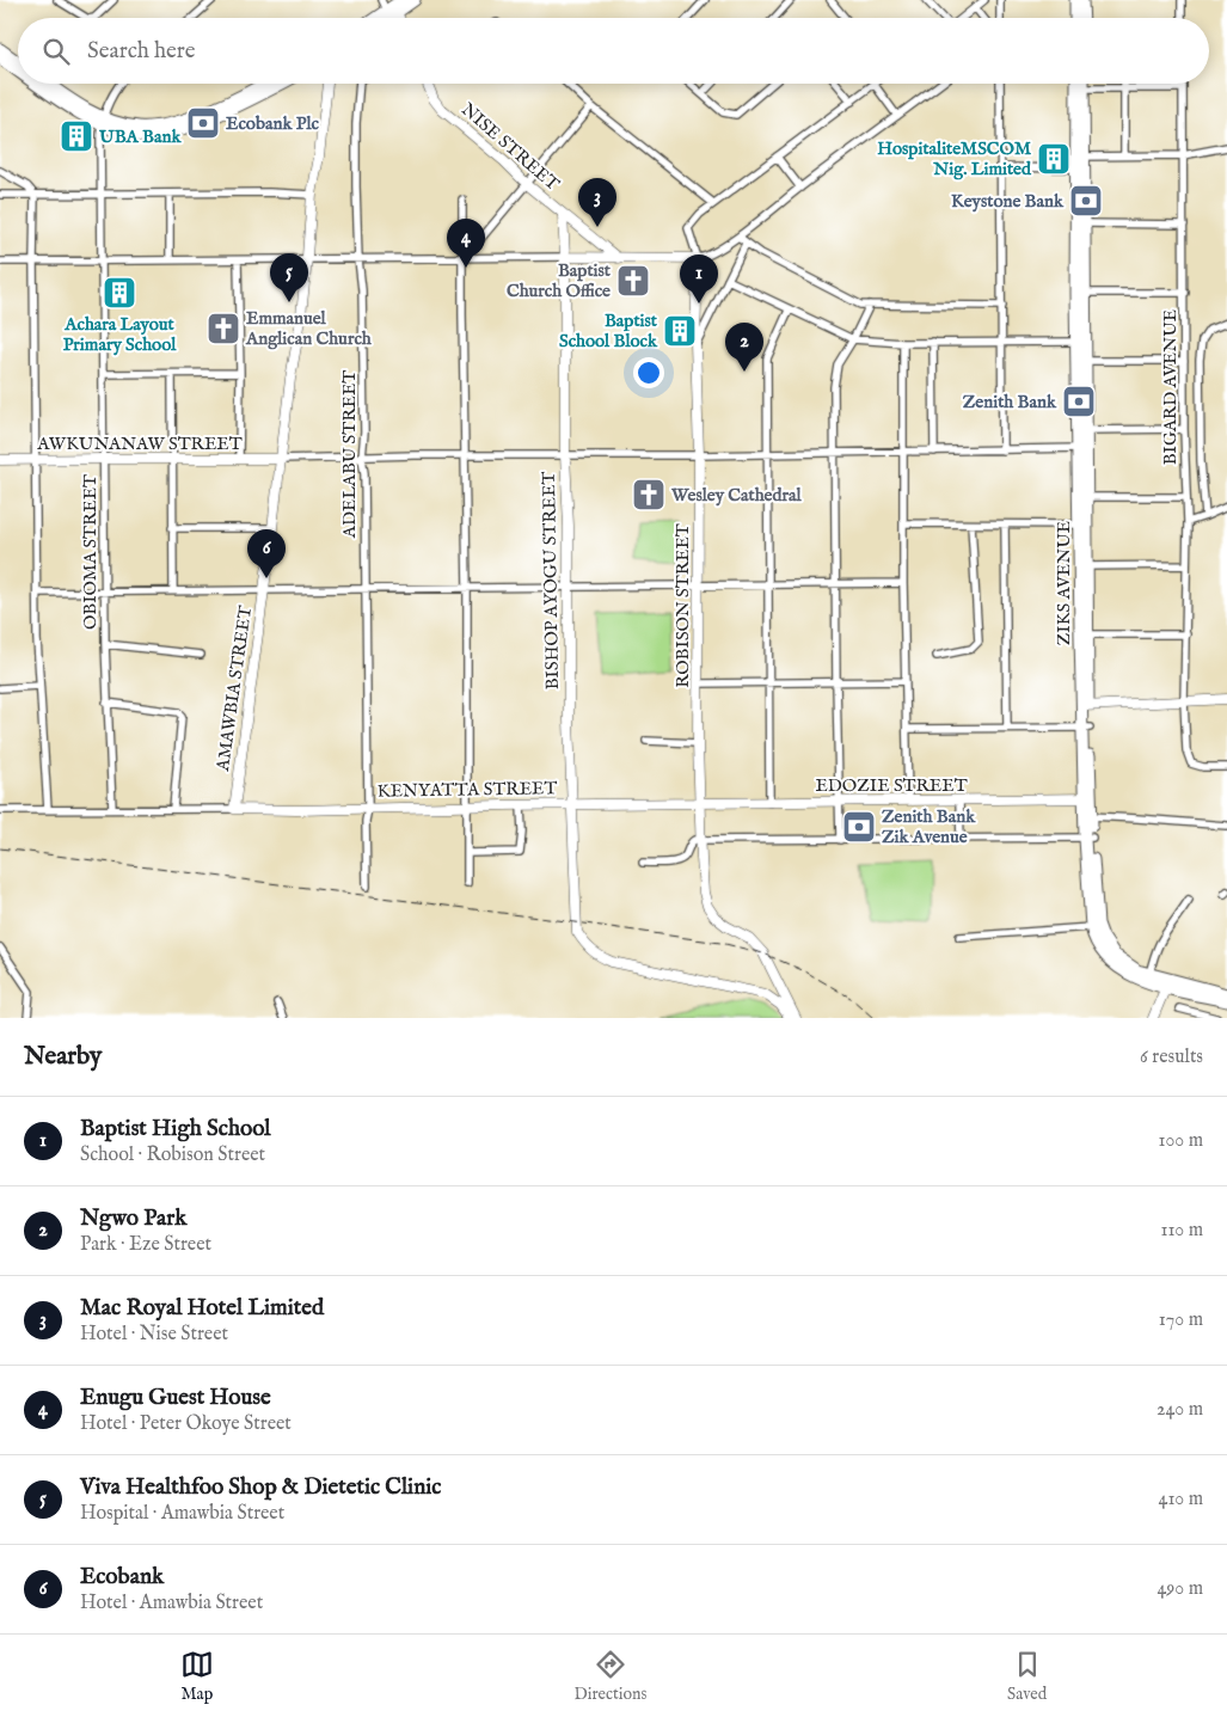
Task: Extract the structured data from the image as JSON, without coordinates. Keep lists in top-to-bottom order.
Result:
{
  "streets": {
    "main road": [
      "NISE STREET",
      "AWKUNANAW STREET",
      "BISHOP AYOGU STREET",
      "ZIKS AVENUE",
      "ROBISON STREET",
      "AMAWBIA STREET",
      "EDOZIE STREET",
      "KENYATTA STREET"
    ],
    "street": ["BIGARD AVENUE", "ADELABU STREET", "OBIOMA STREET"]
  },
  "crossings": [
    ["NISE STREET", "BISHOP AYOGU STREET"],
    ["AWKUNANAW STREET", "OBIOMA STREET"],
    ["AWKUNANAW STREET", "AMAWBIA STREET"],
    ["ADELABU STREET", "KENYATTA STREET"],
    ["BISHOP AYOGU STREET", "KENYATTA STREET"],
    ["ZIKS AVENUE", "EDOZIE STREET"],
    ["ROBISON STREET", "EDOZIE STREET"],
    ["ROBISON STREET", "KENYATTA STREET"],
    ["AMAWBIA STREET", "KENYATTA STREET"],
    ["EDOZIE STREET", "KENYATTA STREET"]
  ],
  "places": {
    "bank": [
      "Ecobank Plc",
      "Keystone Bank",
      "Zenith Bank",
      "Zenith Bank Zik Avenue"
    ],
    "building": [
      "UBA Bank",
      "HospitaliteMSCOM Nig. Limited",
      "Achara Layout Primary School",
      "Baptist School Block"
    ],
    "church": ["Baptist Church Office", "Emmanuel Anglican Church", "Wesley Cathedral"]
  },
  "page": {
    "search": "Search here",
    "pins": [
      "3",
      "4",
      "5",
      "1",
      "2",
      "6"
    ],
    "heading": ["Nearby", "6 results"],
    "list": [
      {
        "mark": "1",
        "name": "Baptist High School",
        "note": "School · Robison Street",
        "value": "100 m"
      },
      {
        "mark": "2",
        "name": "Ngwo Park",
        "note": "Park · Eze Street",
        "value": "110 m"
      },
      {
        "mark": "3",
        "name": "Mac Royal Hotel Limited",
        "note": "Hotel · Nise Street",
        "value": "170 m"
      },
      {
        "mark": "4",
        "name": "Enugu Guest House",
        "note": "Hotel · Peter Okoye Street",
        "value": "240 m"
      },
      {
        "mark": "5",
        "name": "Viva Healthfoo Shop & Dietetic Clinic",
        "note": "Hospital · Amawbia Street",
        "value": "410 m"
      },
      {
        "mark": "6",
        "name": "Ecobank",
        "note": "Hotel · Amawbia Street",
        "value": "490 m"
      }
    ],
    "nav": ["Map", "Directions", "Saved"]
  }
}
